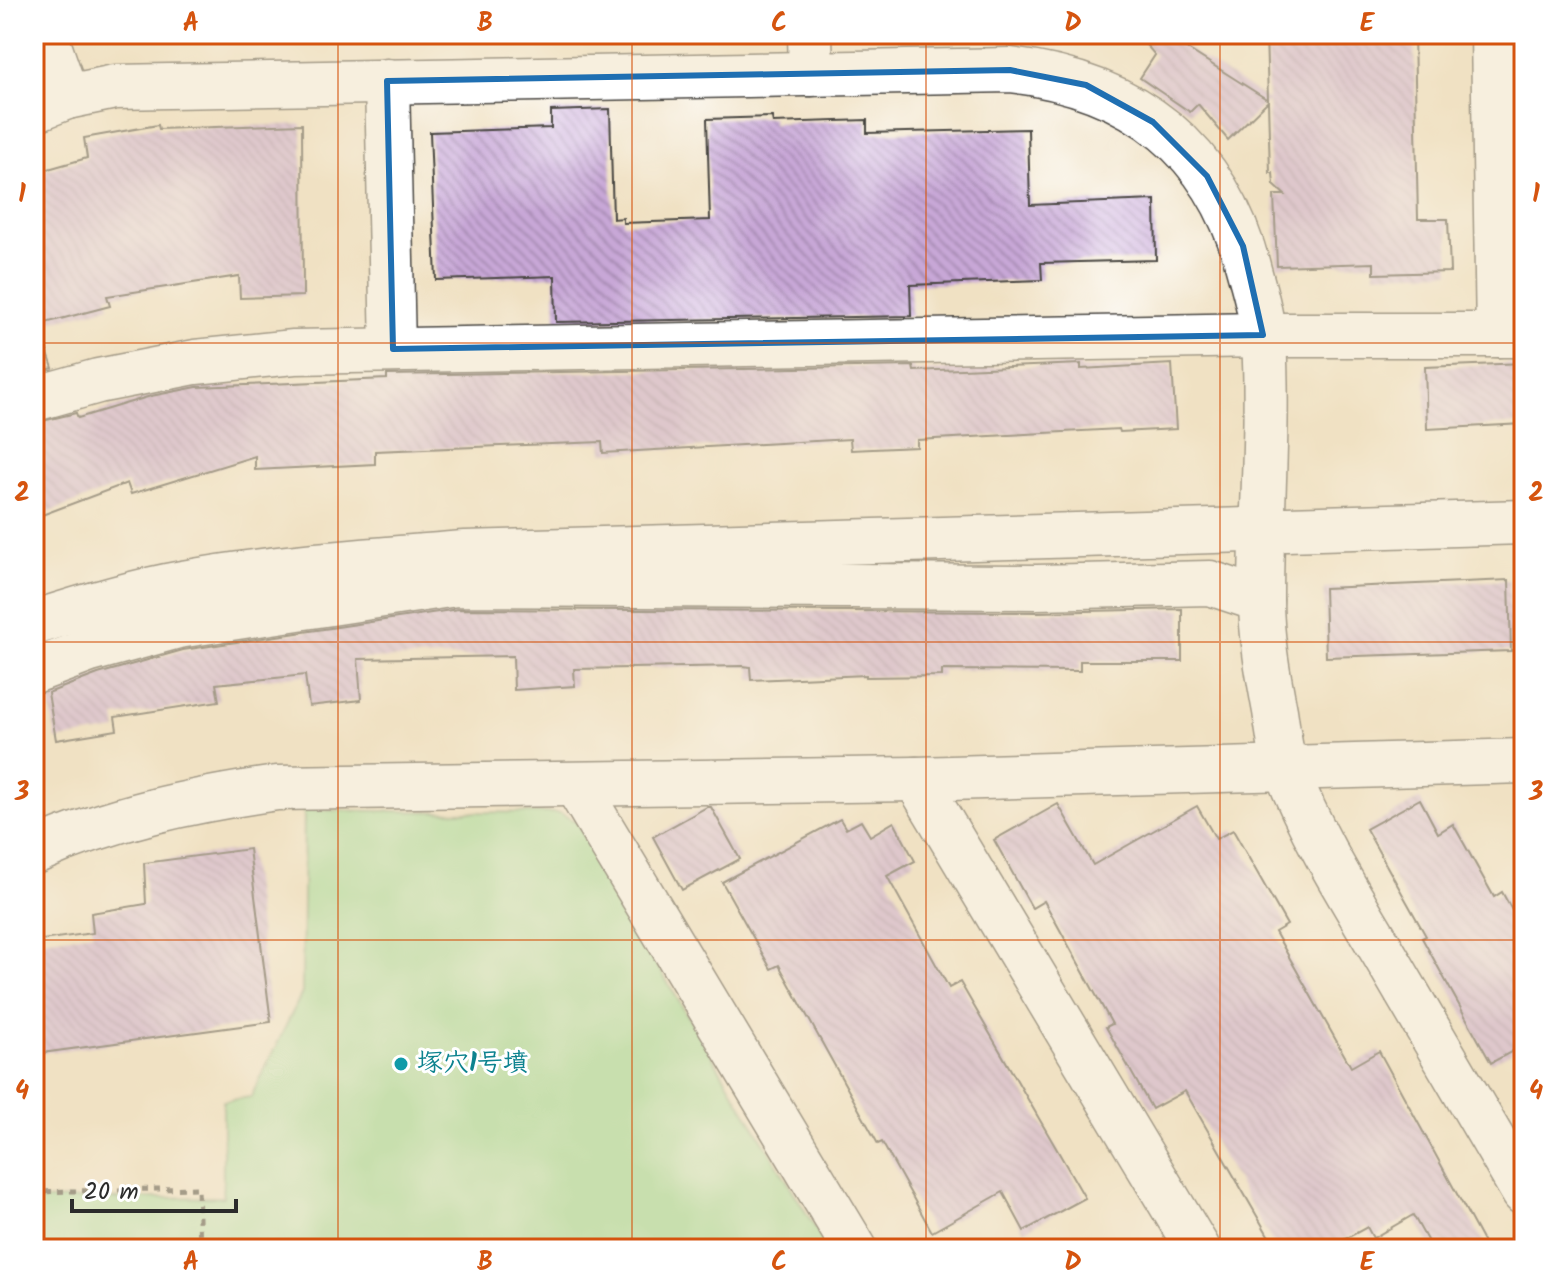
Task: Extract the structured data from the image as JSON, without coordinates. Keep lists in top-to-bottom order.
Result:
{
  "places": ["塚穴1号墳"],
  "scale_bar": "20 m",
  "grid": {
    "columns": [
      "A",
      "B",
      "C",
      "D",
      "E"
    ],
    "rows": [
      "1",
      "2",
      "3",
      "4"
    ]
  }
}
